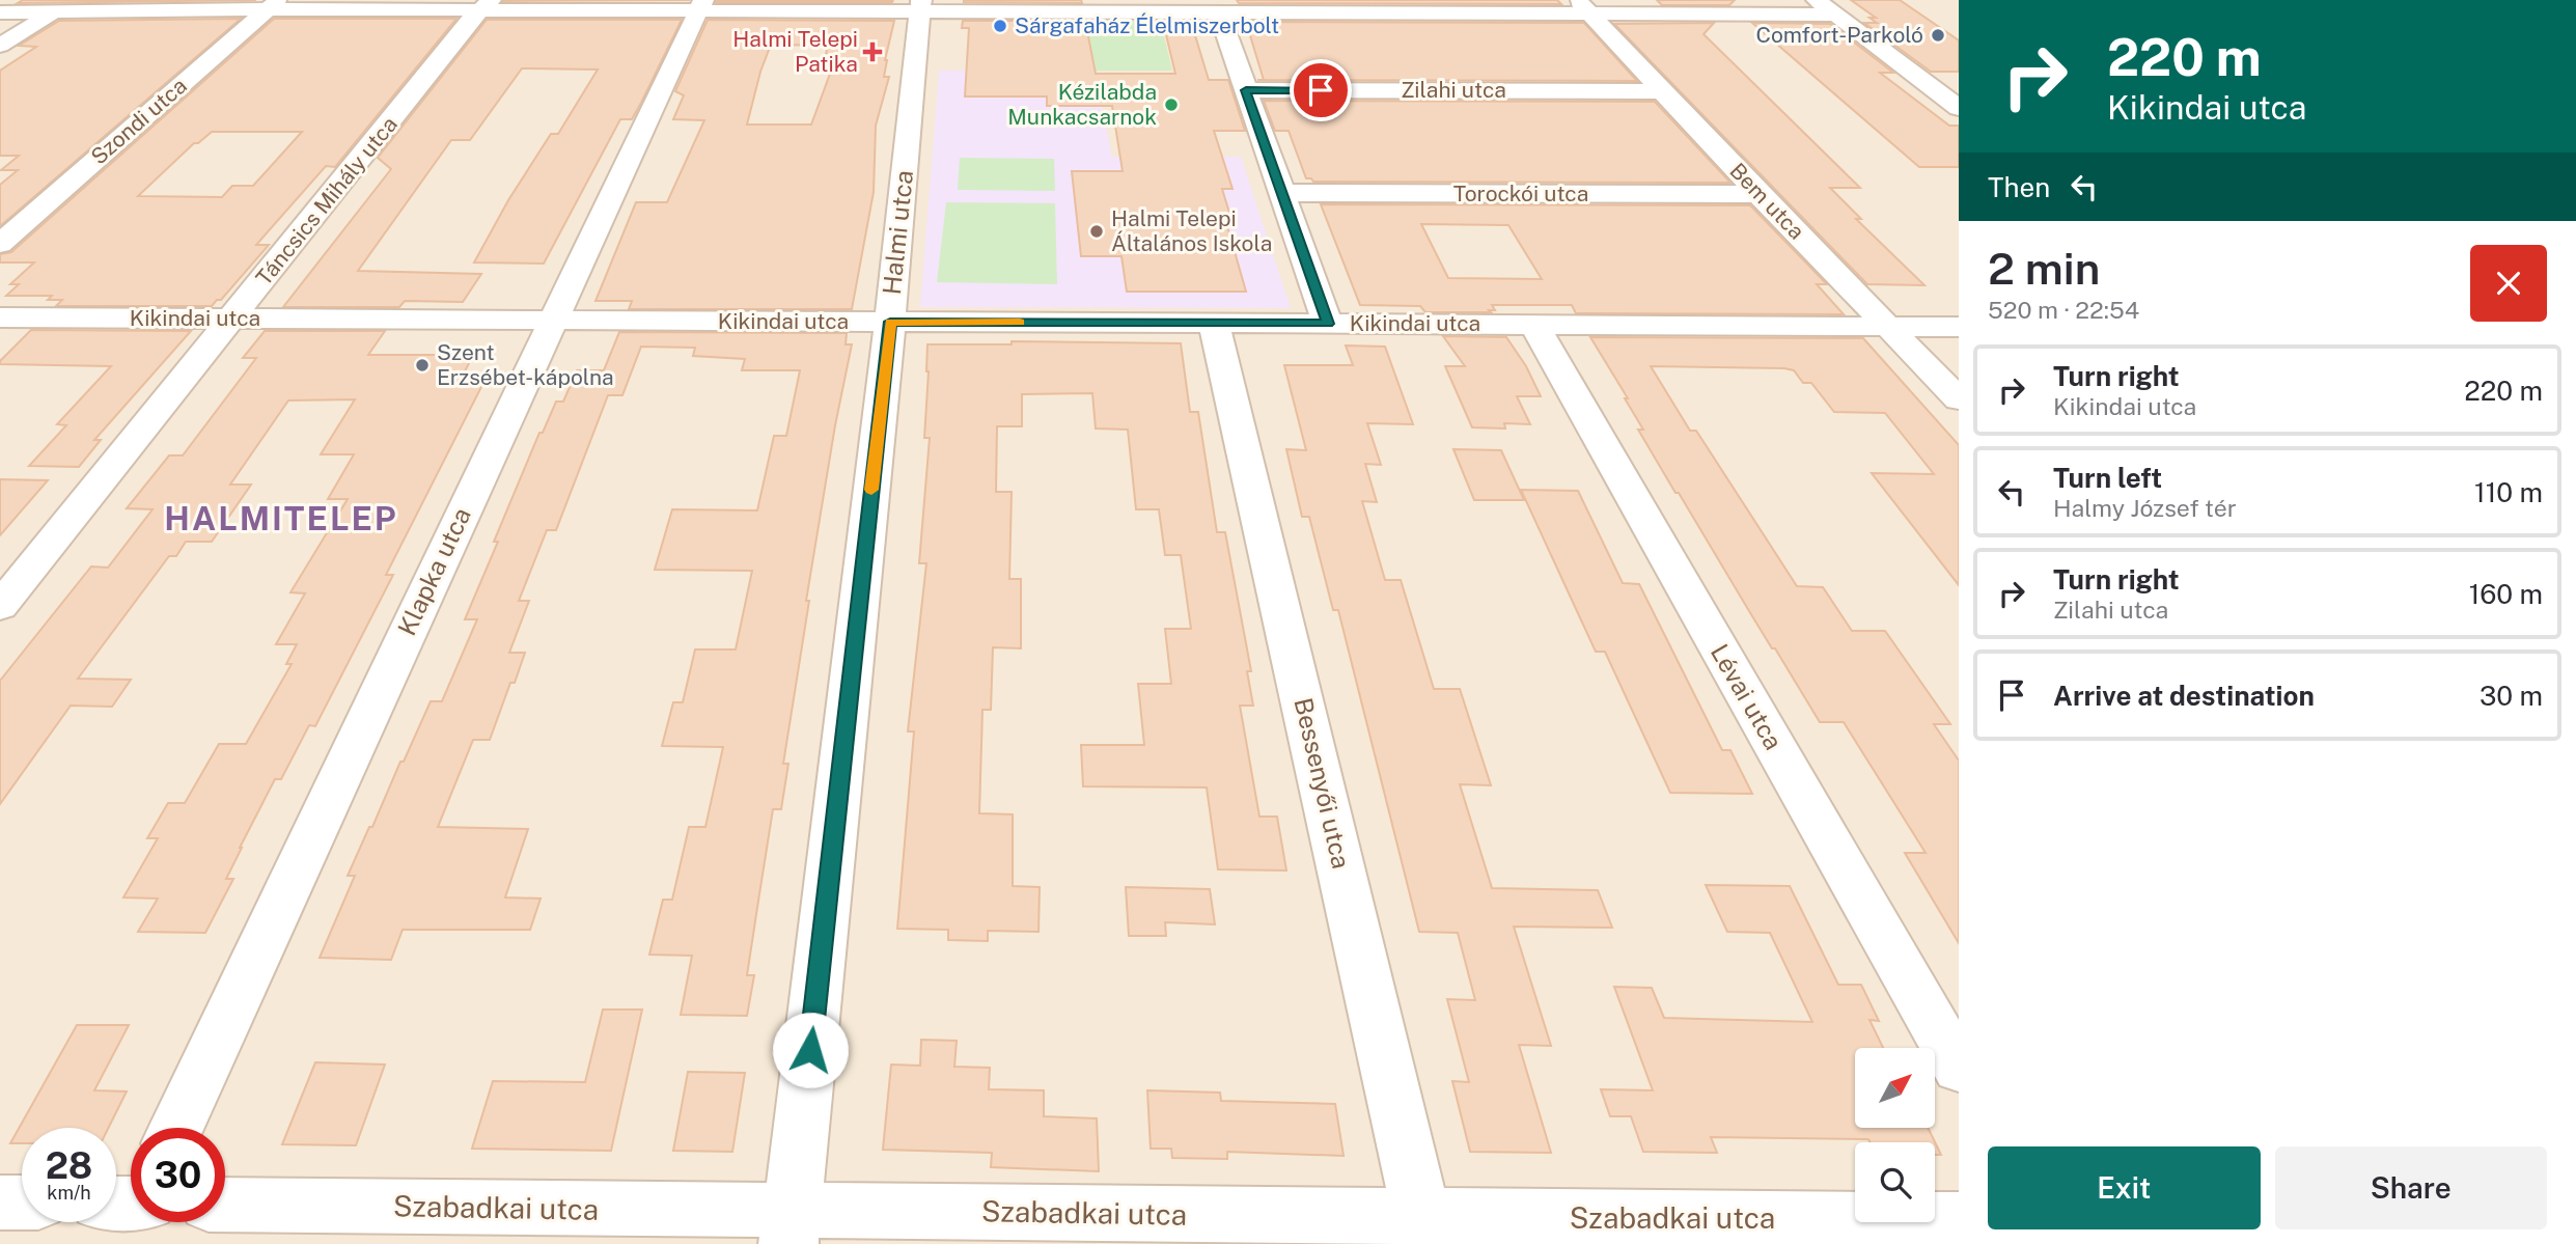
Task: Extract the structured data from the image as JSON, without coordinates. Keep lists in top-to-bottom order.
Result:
{
  "streets": {
    "street": [
      "Zilahi utca",
      "Szondi utca",
      "Torockói utca",
      "Táncsics Mihály utca",
      "Bem utca",
      "Halmi utca",
      "Kikindai utca",
      "Klapka utca",
      "Lévai utca",
      "Bessenyői utca",
      "Szabadkai utca"
    ]
  },
  "crossings": [
    ["Zilahi utca", "Bem utca"],
    ["Torockói utca", "Bem utca"],
    ["Táncsics Mihály utca", "Kikindai utca"],
    ["Bem utca", "Kikindai utca"],
    ["Halmi utca", "Kikindai utca"],
    ["Halmi utca", "Szabadkai utca"],
    ["Kikindai utca", "Klapka utca"],
    ["Kikindai utca", "Lévai utca"],
    ["Kikindai utca", "Bessenyői utca"],
    ["Bessenyői utca", "Szabadkai utca"]
  ],
  "districts": ["HALMITELEP"],
  "places": {
    "other": [
      "Sárgafaház Élelmiszerbolt",
      "Comfort-Parkoló",
      "Kézilabda Munkacsarnok",
      "Halmi Telepi Általános Iskola",
      "Szent Erzsébet-kápolna"
    ],
    "health": ["Halmi Telepi Patika"]
  },
  "north": "top right",
  "page": {
    "turn": ["220 m", "Kikindai utca"],
    "then": "Then",
    "heading": ["2 min", "520 m · 22:54"],
    "list": [
      {
        "name": "Turn right",
        "note": "Kikindai utca",
        "value": "220 m"
      },
      {
        "name": "Turn left",
        "note": "Halmy József tér",
        "value": "110 m"
      },
      {
        "name": "Turn right",
        "note": "Zilahi utca",
        "value": "160 m"
      },
      {
        "name": "Arrive at destination",
        "value": "30 m"
      }
    ],
    "speed": "28 km/h",
    "limit": "30",
    "buttons": ["Exit", "Share"]
  }
}
